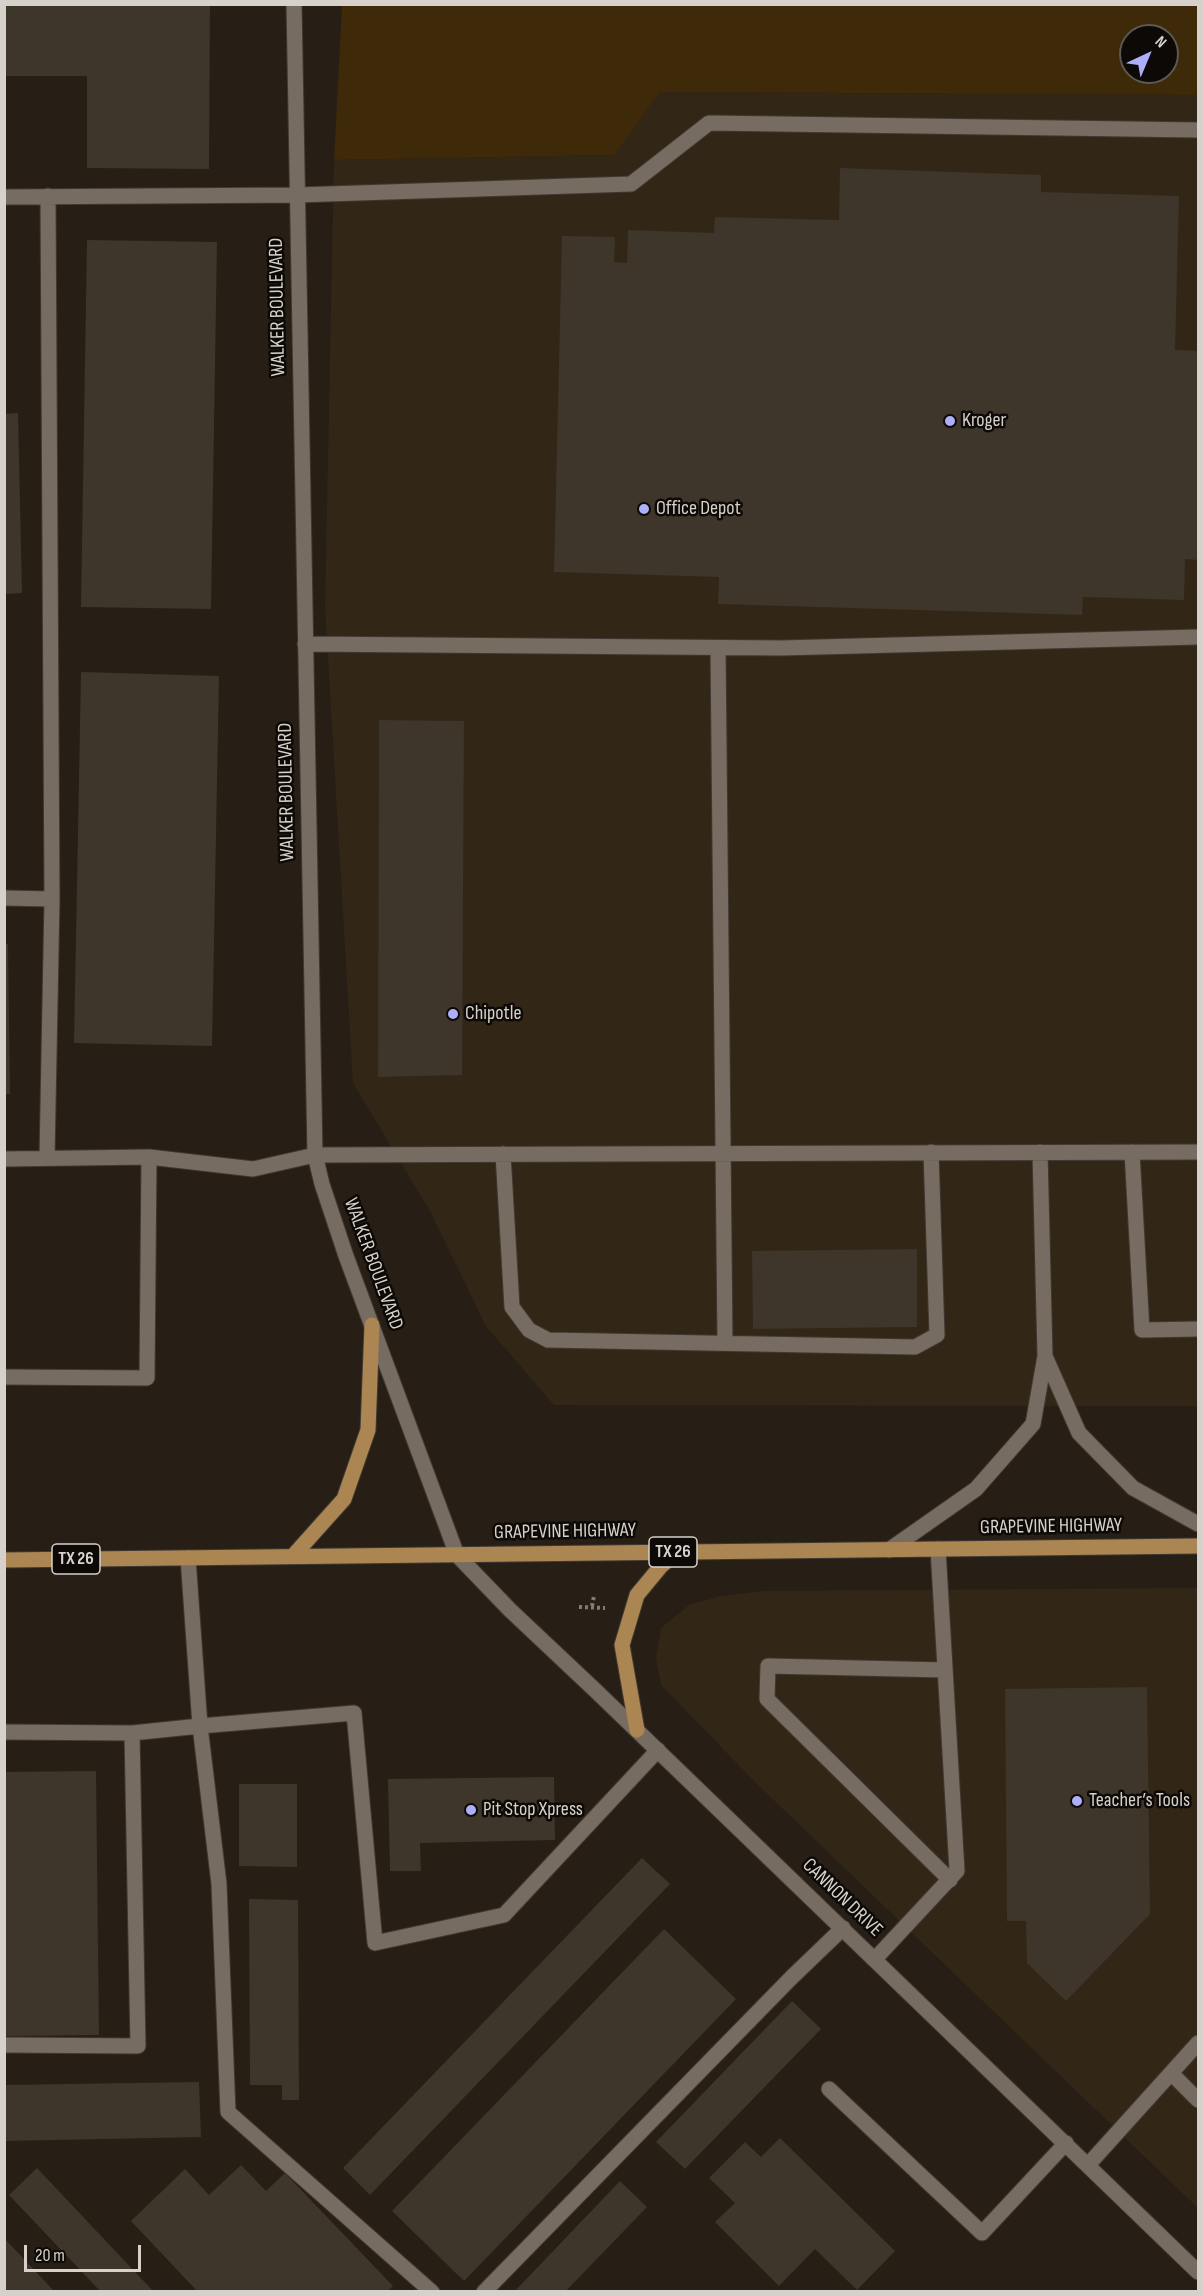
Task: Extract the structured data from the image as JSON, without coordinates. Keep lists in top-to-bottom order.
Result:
{
  "streets": {
    "main road": ["GRAPEVINE HIGHWAY", "TX 26"],
    "street": ["WALKER BOULEVARD", "CANNON DRIVE"]
  },
  "crossings": [
    ["WALKER BOULEVARD", "GRAPEVINE HIGHWAY"],
    ["WALKER BOULEVARD", "CANNON DRIVE"],
    ["GRAPEVINE HIGHWAY", "CANNON DRIVE"]
  ],
  "places": [
    "Kroger",
    "Office Depot",
    "Chipotle",
    "Teacher’s Tools",
    "Pit Stop Xpress"
  ],
  "scale_bar": "20 m",
  "north": "top right"
}
